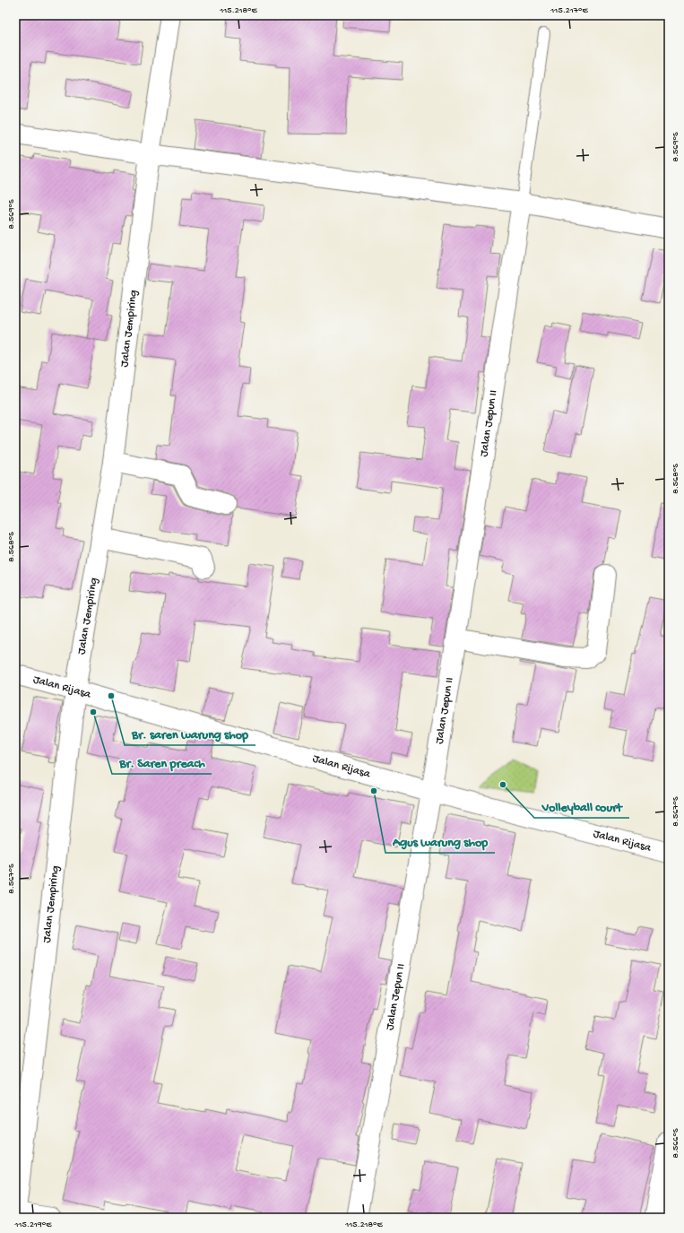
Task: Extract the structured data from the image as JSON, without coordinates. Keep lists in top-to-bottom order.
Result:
{
  "streets": {
    "street": ["Jalan Jempiring", "Jalan Jepun II", "Jalan Rijasa"]
  },
  "crossings": [
    ["Jalan Jempiring", "Jalan Rijasa"],
    ["Jalan Jepun II", "Jalan Rijasa"]
  ],
  "places": [
    "Br. saren warung shop",
    "Br. Saren preach",
    "Volleyball court",
    "Agus warung shop"
  ],
  "coordinates": [
    "115.218°E",
    "115.217°E",
    "8.569°S",
    "8.568°S",
    "8.567°S",
    "8.566°S",
    "115.219°E"
  ]
}
